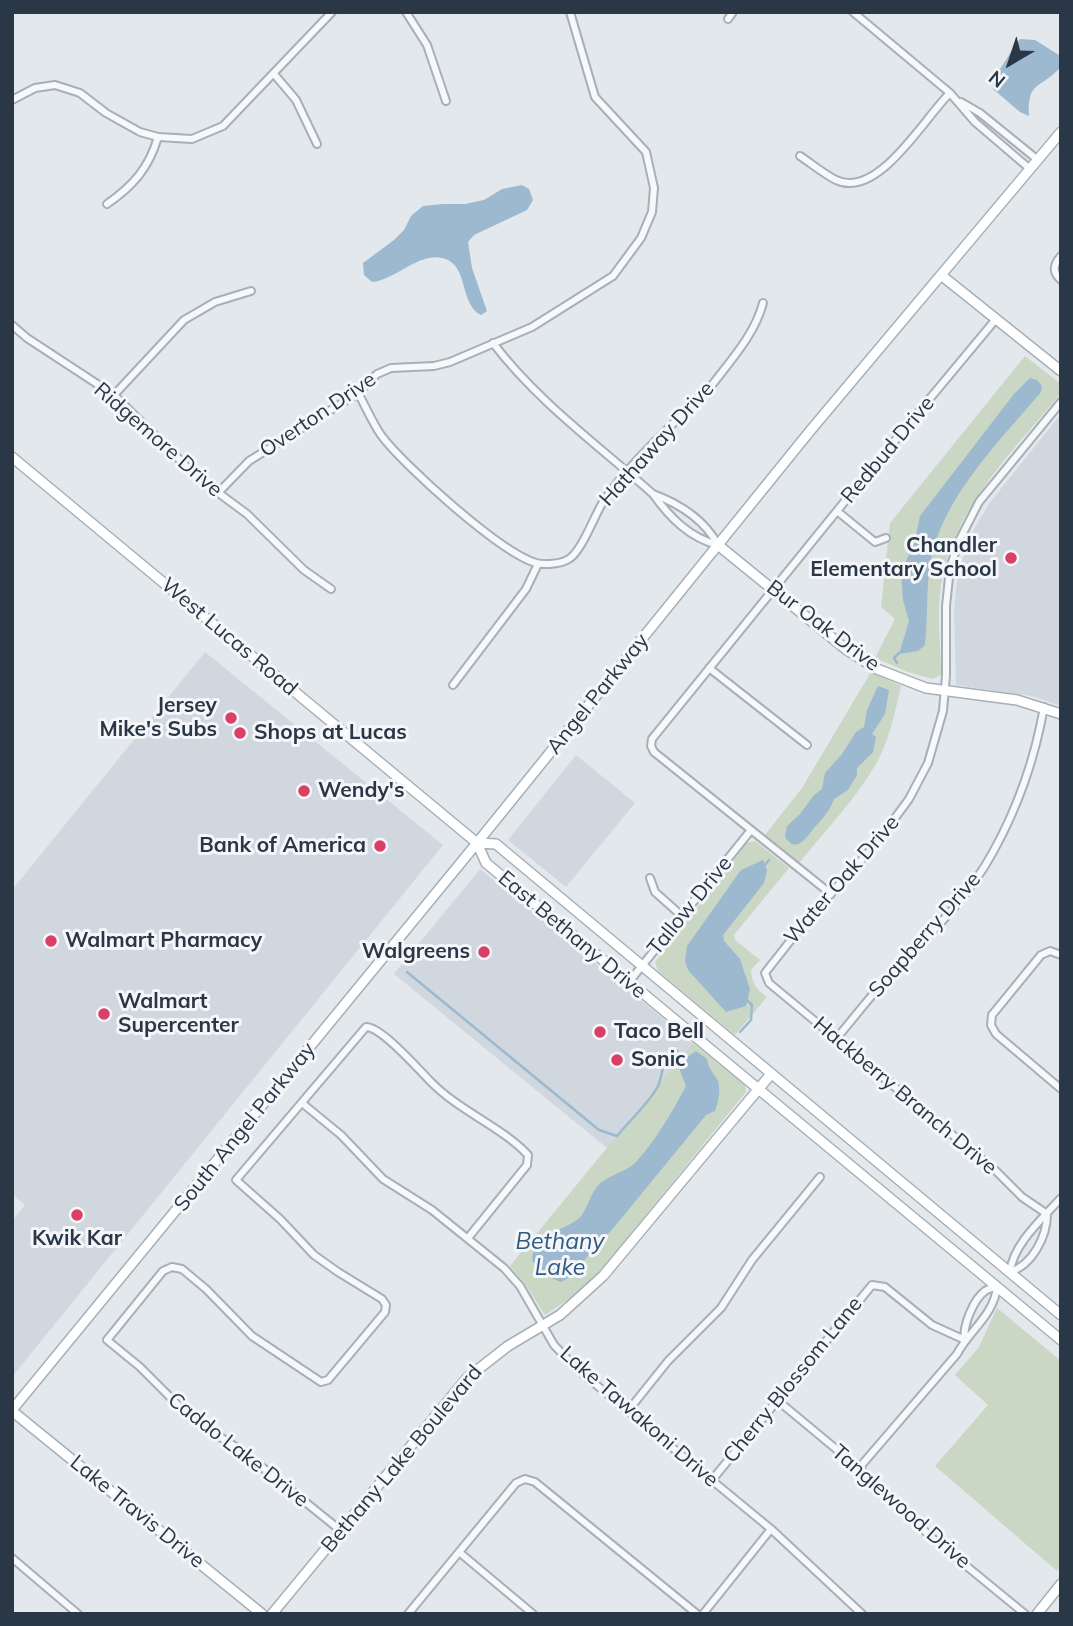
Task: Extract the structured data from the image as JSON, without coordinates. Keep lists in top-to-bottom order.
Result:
{
  "streets": {
    "main road": [
      "Bur Oak Drive",
      "West Lucas Road",
      "Angel Parkway",
      "East Bethany Drive",
      "South Angel Parkway",
      "Bethany Lake Boulevard",
      "Lake Travis Drive"
    ],
    "street": [
      "Overton Drive",
      "Ridgemore Drive",
      "Hathaway Drive",
      "Redbud Drive",
      "Water Oak Drive",
      "Tallow Drive",
      "Soapberry Drive",
      "Hackberry Branch Drive",
      "Cherry Blossom Lane",
      "Lake Tawakoni Drive",
      "Caddo Lake Drive",
      "Tanglewood Drive"
    ]
  },
  "crossings": [
    ["Overton Drive", "Ridgemore Drive"],
    ["Redbud Drive", "Bur Oak Drive"],
    ["Redbud Drive", "Tallow Drive"],
    ["Bur Oak Drive", "Angel Parkway"],
    ["Bur Oak Drive", "Water Oak Drive"],
    ["Bur Oak Drive", "Soapberry Drive"],
    ["West Lucas Road", "Angel Parkway"],
    ["West Lucas Road", "East Bethany Drive"],
    ["West Lucas Road", "South Angel Parkway"],
    ["Angel Parkway", "East Bethany Drive"],
    ["Angel Parkway", "South Angel Parkway"],
    ["Water Oak Drive", "Hackberry Branch Drive"],
    ["Tallow Drive", "East Bethany Drive"],
    ["East Bethany Drive", "South Angel Parkway"],
    ["East Bethany Drive", "Bethany Lake Boulevard"],
    ["Soapberry Drive", "Hackberry Branch Drive"],
    ["South Angel Parkway", "Lake Travis Drive"],
    ["Cherry Blossom Lane", "Lake Tawakoni Drive"],
    ["Cherry Blossom Lane", "Tanglewood Drive"],
    ["Lake Tawakoni Drive", "Caddo Lake Drive"],
    ["Lake Tawakoni Drive", "Bethany Lake Boulevard"],
    ["Caddo Lake Drive", "Bethany Lake Boulevard"]
  ],
  "water": ["Bethany Lake"],
  "places": [
    "Chandler Elementary School",
    "Jersey Mike's Subs",
    "Shops at Lucas",
    "Wendy's",
    "Bank of America",
    "Walmart Pharmacy",
    "Walgreens",
    "Walmart Supercenter",
    "Taco Bell",
    "Sonic",
    "Kwik Kar"
  ],
  "north": "bottom left"
}
